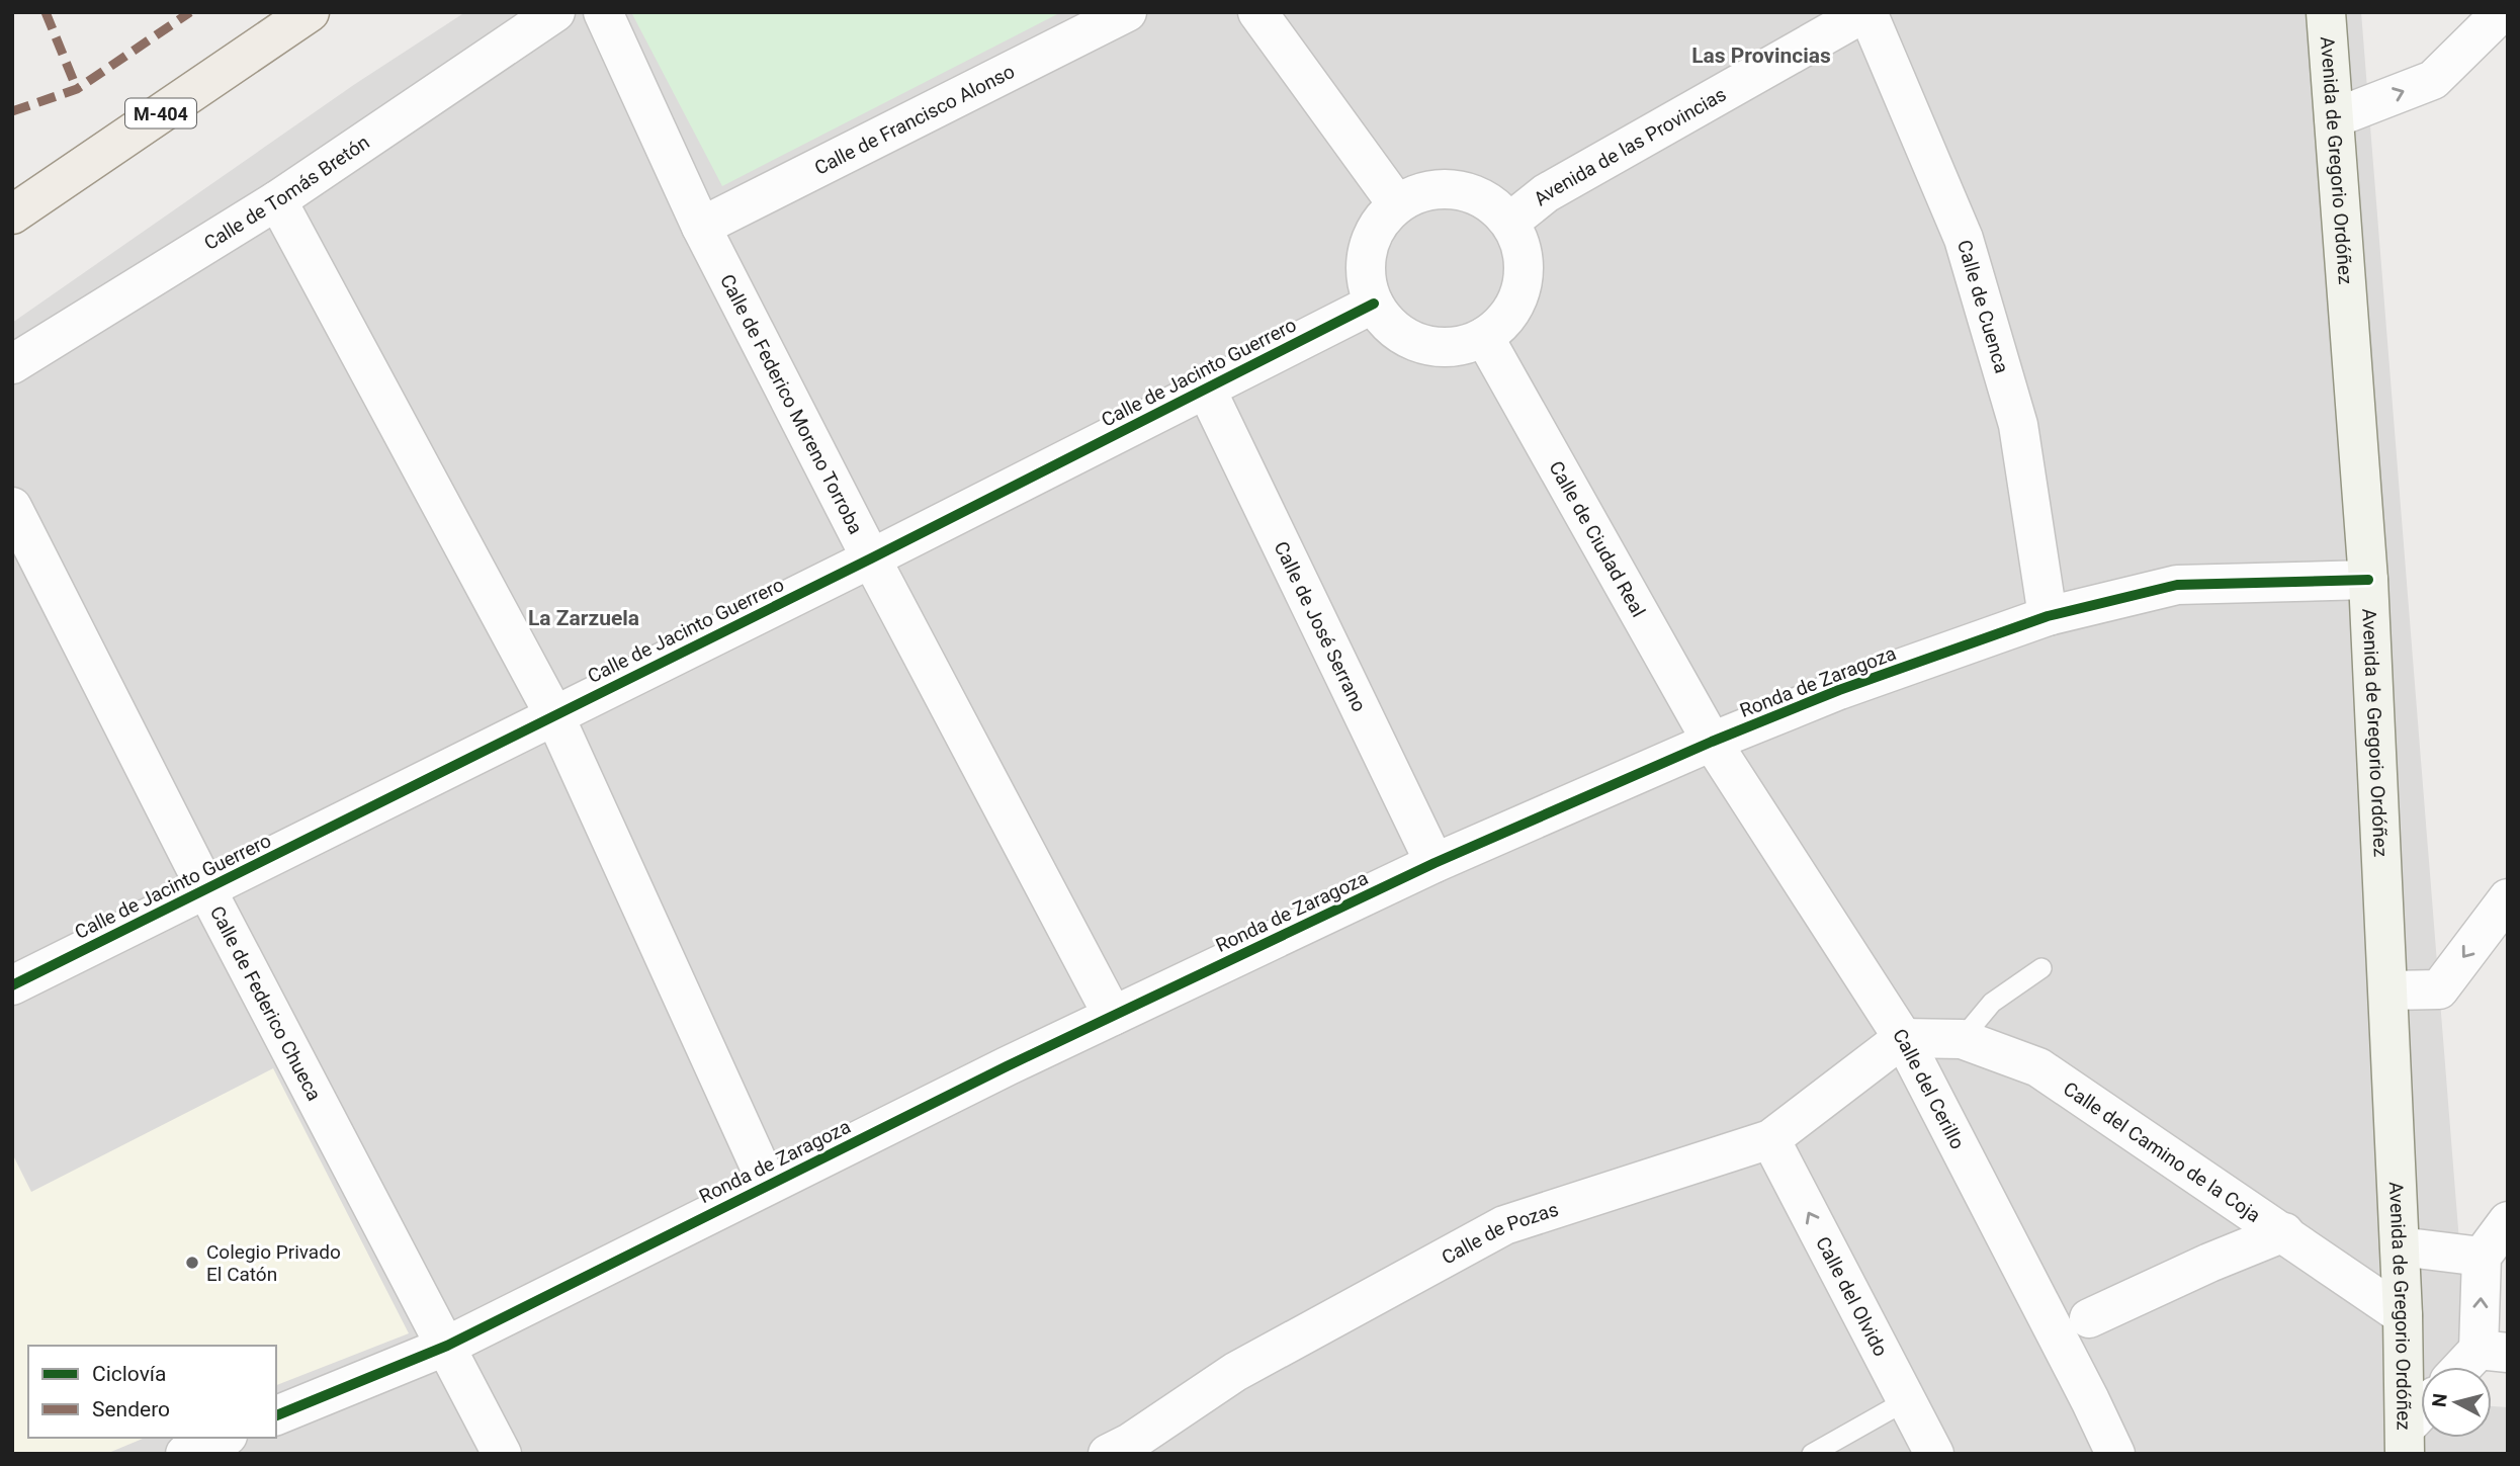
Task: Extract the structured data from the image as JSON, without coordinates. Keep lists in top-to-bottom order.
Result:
{
  "streets": {
    "main road": ["M-404"],
    "street": [
      "Calle de Francisco Alonso",
      "Avenida de las Provincias",
      "Avenida de Gregorio Ordóñez",
      "Calle de Tomás Bretón",
      "Calle de Cuenca",
      "Calle de Jacinto Guerrero",
      "Calle de Federico Moreno Torroba",
      "Calle de Ciudad Real",
      "Calle de José Serrano",
      "Ronda de Zaragoza",
      "Calle de Federico Chueca",
      "Calle del Cerillo",
      "Calle del Camino de la Coja",
      "Calle de Pozas",
      "Calle del Olvido"
    ]
  },
  "crossings": [
    ["Calle de Francisco Alonso", "Calle de Federico Moreno Torroba"],
    ["Avenida de las Provincias", "Calle de Cuenca"],
    ["Avenida de las Provincias", "Calle de Jacinto Guerrero"],
    ["Avenida de las Provincias", "Calle de Ciudad Real"],
    ["Avenida de Gregorio Ordóñez", "Ronda de Zaragoza"],
    ["Avenida de Gregorio Ordóñez", "Calle del Camino de la Coja"],
    ["Calle de Cuenca", "Ronda de Zaragoza"],
    ["Calle de Jacinto Guerrero", "Calle de Federico Moreno Torroba"],
    ["Calle de Jacinto Guerrero", "Calle de Ciudad Real"],
    ["Calle de Jacinto Guerrero", "Calle de José Serrano"],
    ["Calle de Jacinto Guerrero", "Calle de Federico Chueca"],
    ["Calle de Federico Moreno Torroba", "Ronda de Zaragoza"],
    ["Calle de Ciudad Real", "Ronda de Zaragoza"],
    ["Calle de Ciudad Real", "Calle del Cerillo"],
    ["Calle de José Serrano", "Ronda de Zaragoza"],
    ["Ronda de Zaragoza", "Calle de Federico Chueca"],
    ["Ronda de Zaragoza", "Calle del Cerillo"],
    ["Calle del Cerillo", "Calle del Camino de la Coja"],
    ["Calle del Cerillo", "Calle de Pozas"],
    ["Calle del Camino de la Coja", "Calle de Pozas"],
    ["Calle de Pozas", "Calle del Olvido"]
  ],
  "one_way": ["Calle del Olvido"],
  "districts": ["Las Provincias", "La Zarzuela"],
  "places": ["Colegio Privado El Catón"],
  "legend": ["Ciclovía", "Sendero"],
  "north": "left"
}
